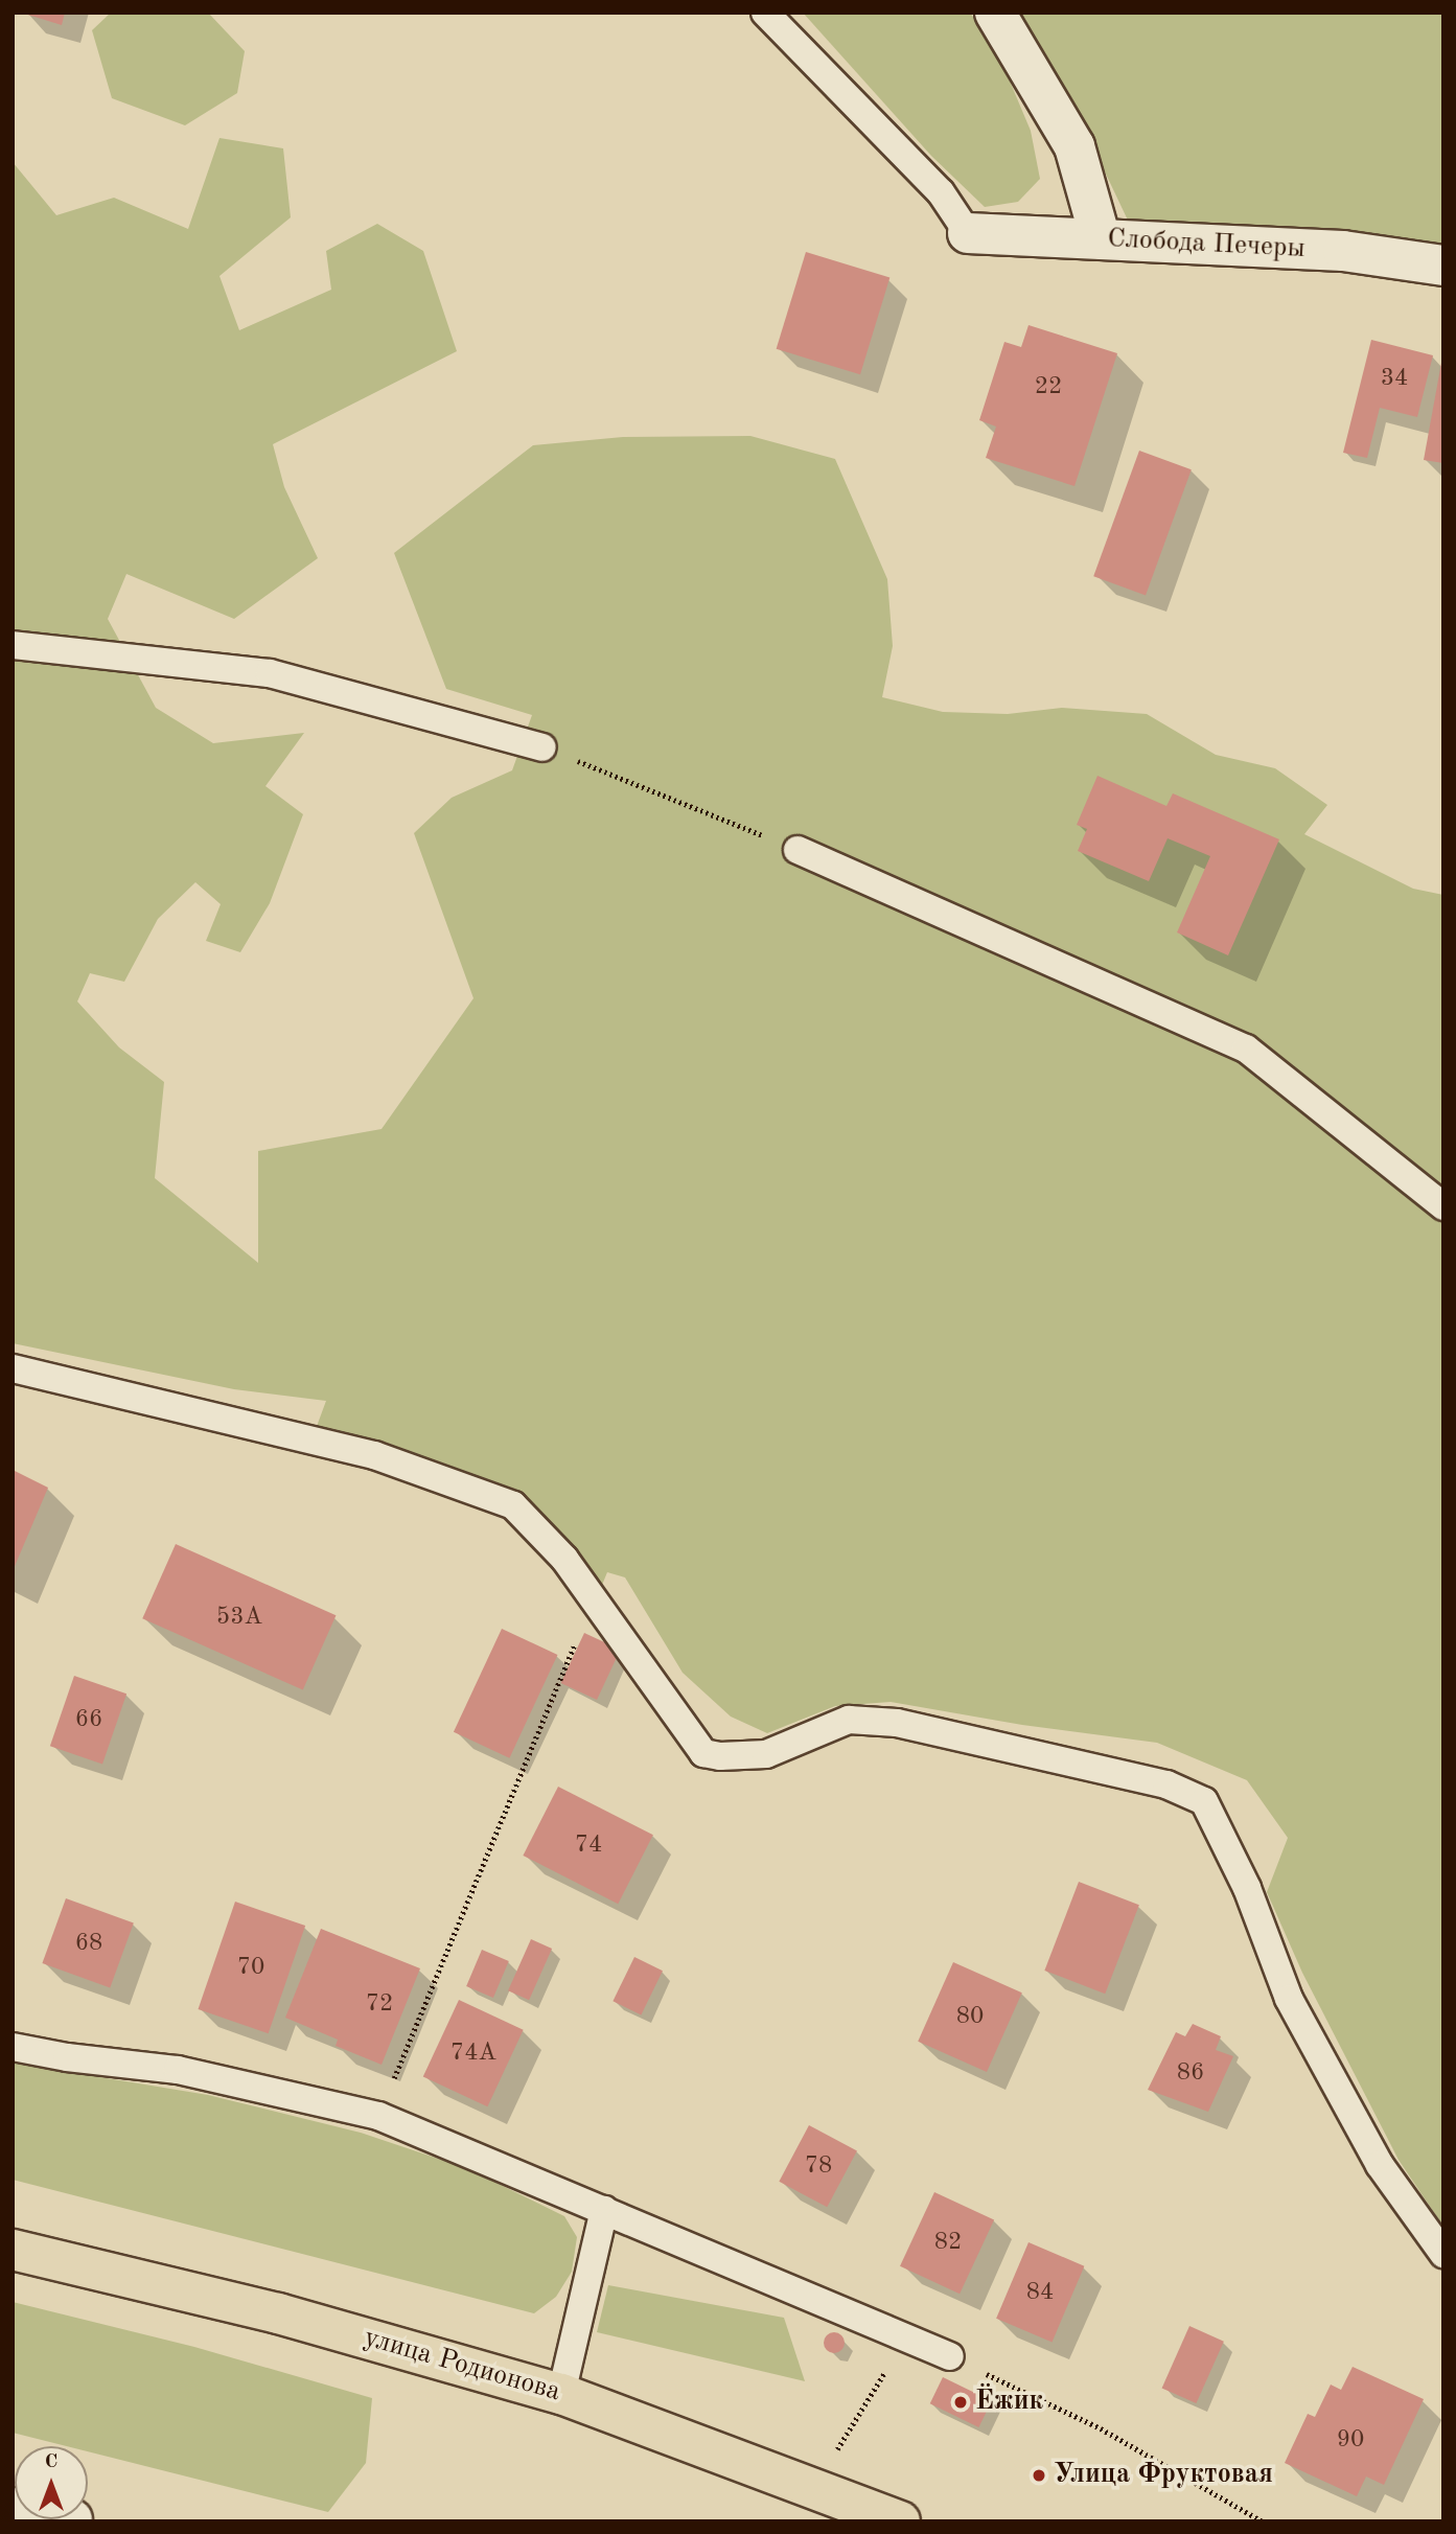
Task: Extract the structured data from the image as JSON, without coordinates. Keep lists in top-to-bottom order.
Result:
{
  "streets": {
    "main road": ["улица Родионова"],
    "street": ["Слобода Печеры"]
  },
  "places": ["Ёжик", "Улица Фруктовая"],
  "house_numbers": [
    "34",
    "22",
    "53А",
    "66",
    "74",
    "68",
    "70",
    "72",
    "80",
    "74А",
    "86",
    "78",
    "82",
    "84",
    "90"
  ],
  "north": "top"
}
